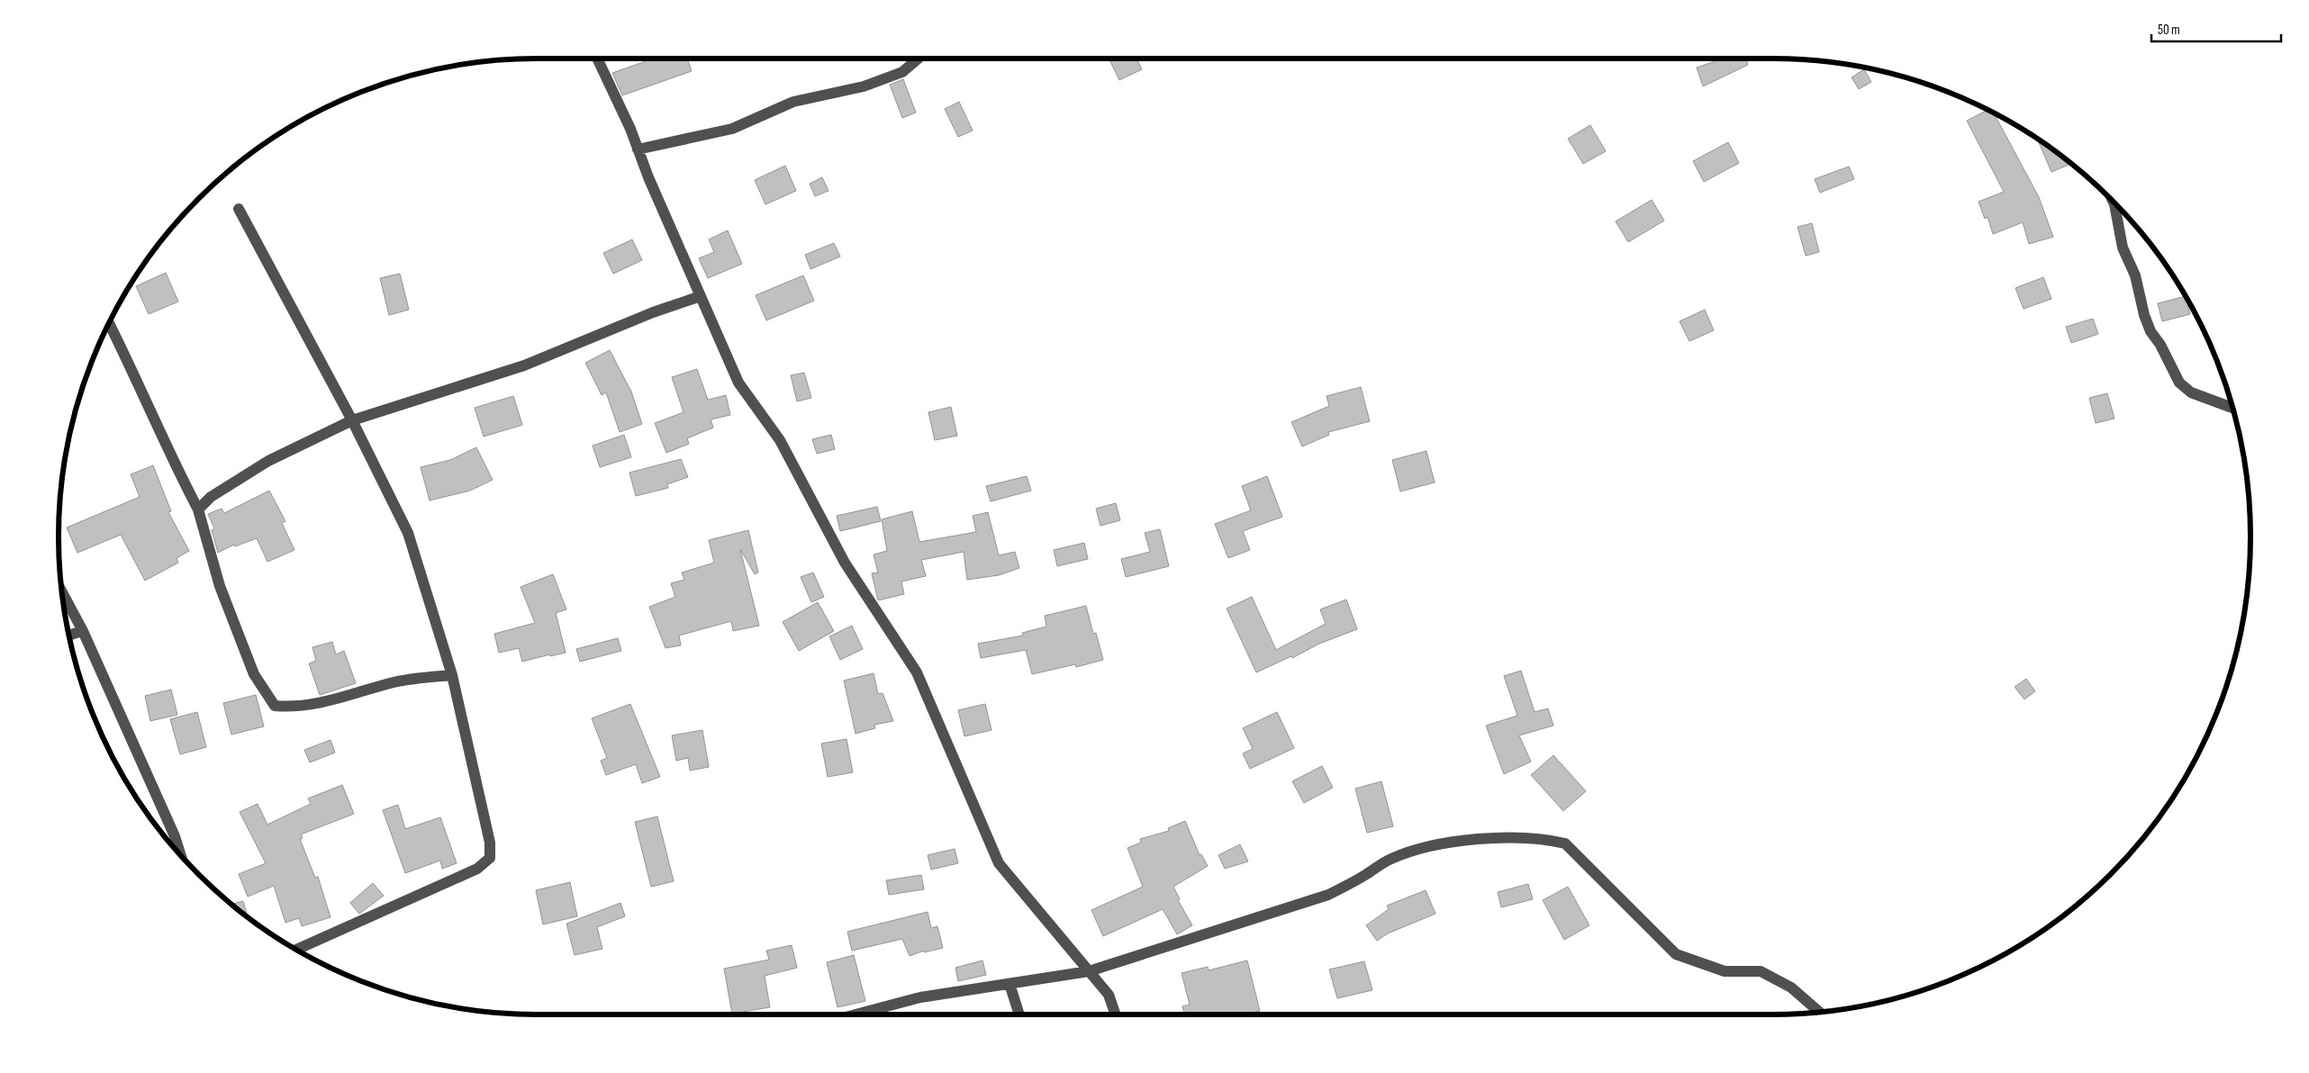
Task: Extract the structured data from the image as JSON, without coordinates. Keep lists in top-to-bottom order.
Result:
{
  "scale_bar": "50 m"
}
